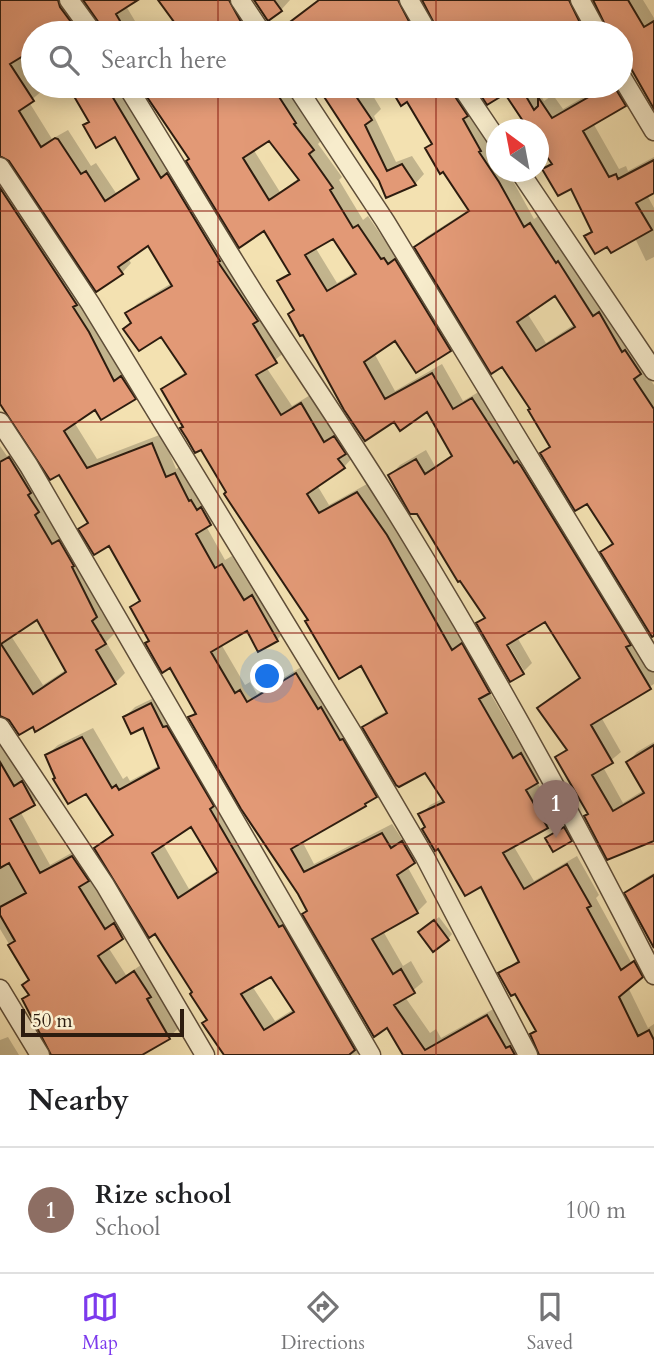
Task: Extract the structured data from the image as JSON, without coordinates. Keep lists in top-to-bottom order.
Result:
{
  "scale_bar": "50 m",
  "north": "top left",
  "page": {
    "search": "Search here",
    "pins": "1",
    "scale": "50 m",
    "heading": "Nearby",
    "list": [
      {
        "mark": "1",
        "name": "Rize school",
        "note": "School",
        "value": "100 m"
      }
    ],
    "nav": ["Map", "Directions", "Saved"]
  }
}
